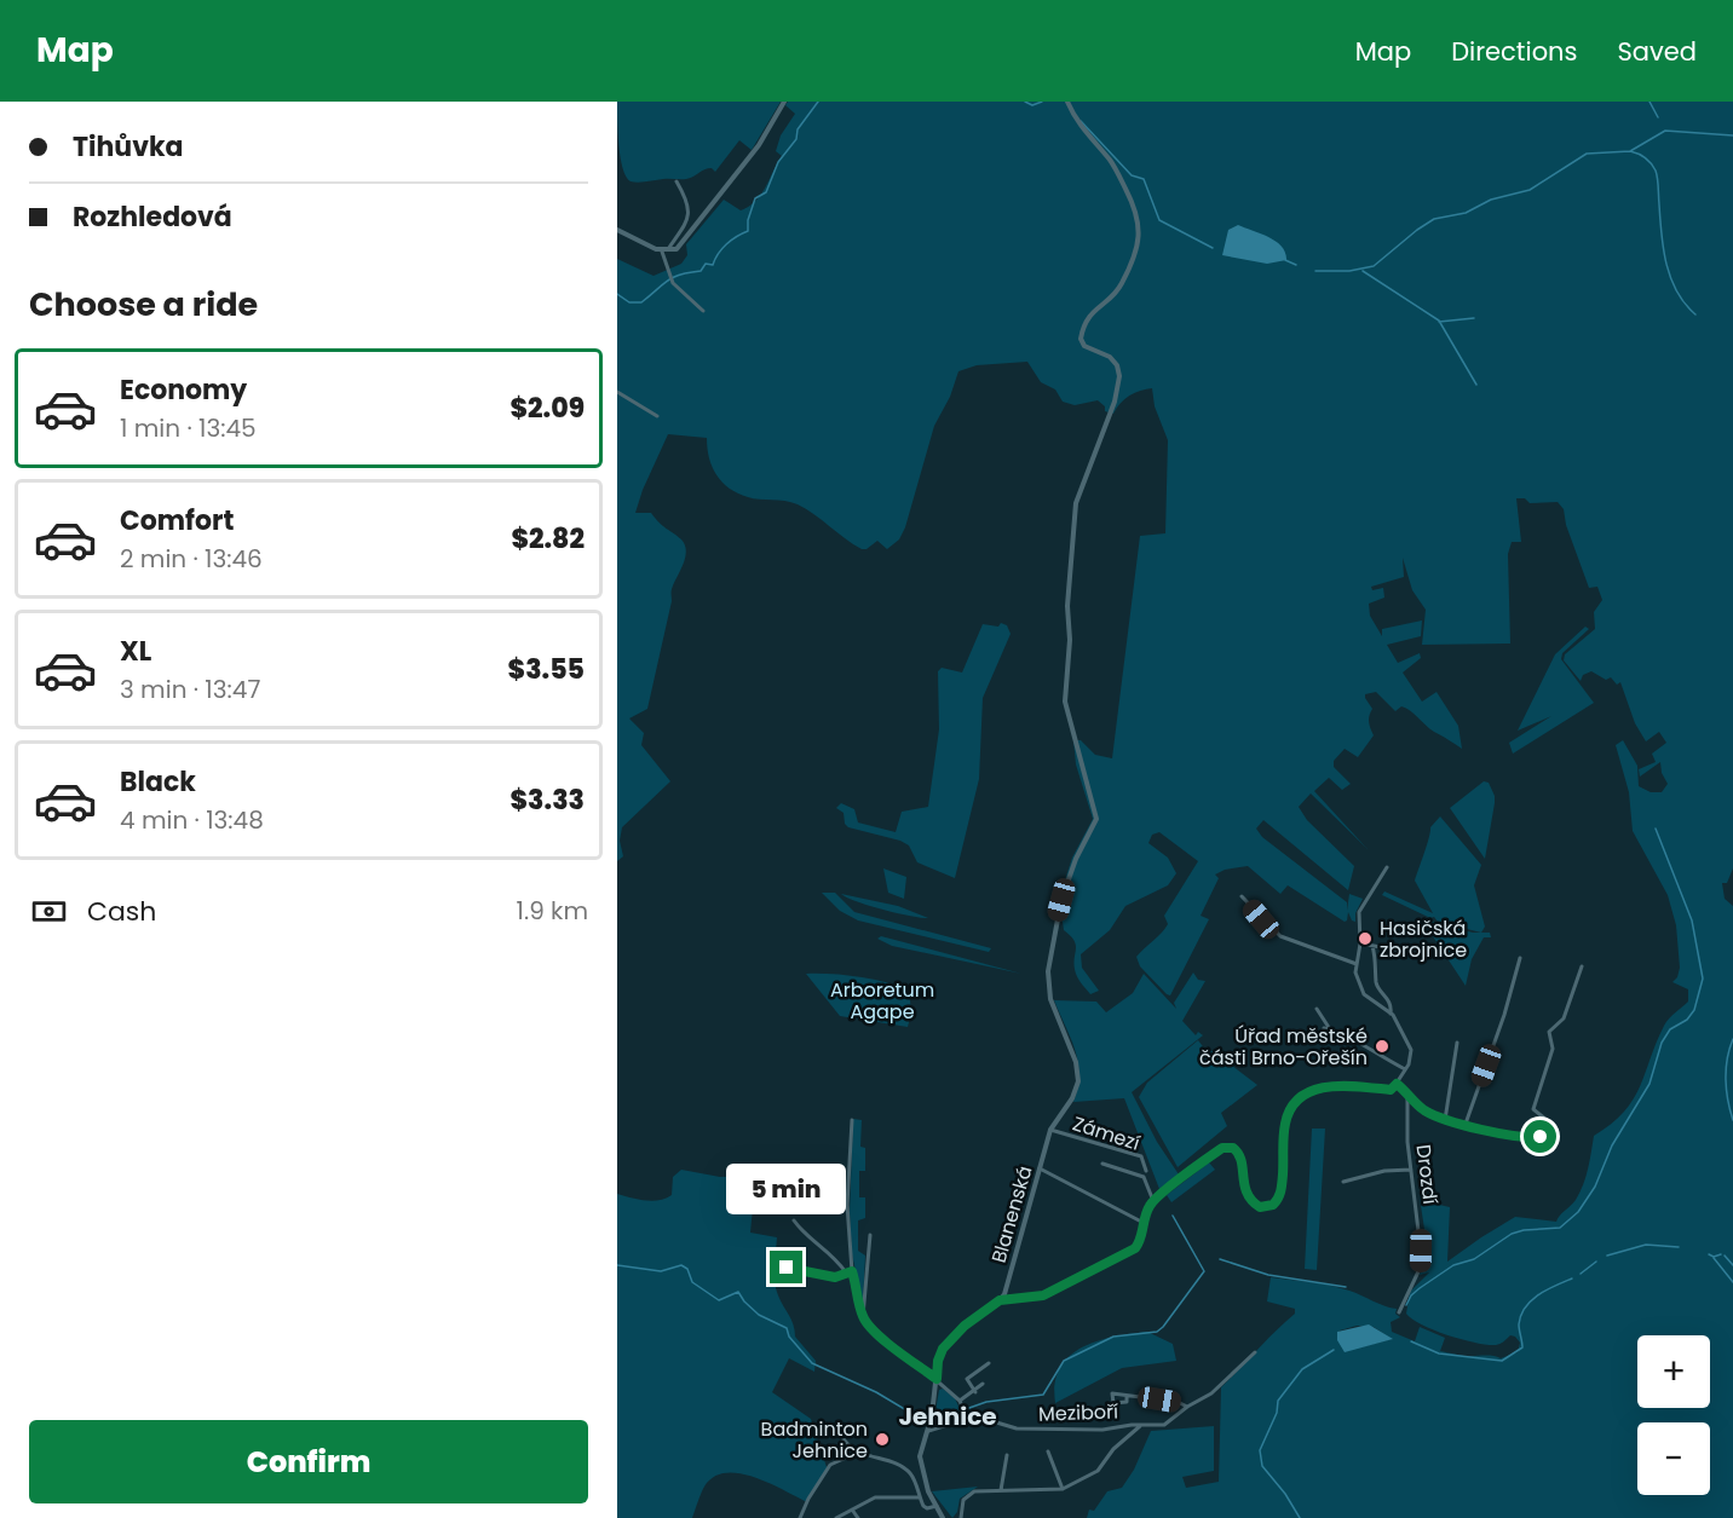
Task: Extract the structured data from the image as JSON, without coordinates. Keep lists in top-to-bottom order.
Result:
{
  "streets": {
    "street": [
      "Zámezí",
      "Drozdí",
      "Blanenská",
      "Meziboří"
    ]
  },
  "crossings": [
    ["Zámezí", "Blanenská"]
  ],
  "districts": ["Jehnice"],
  "parks": ["Arboretum Agape"],
  "places": ["Hasičská zbrojnice", "Úřad městské části Brno-Ořešín", "Badminton Jehnice"],
  "page": {
    "header": "Map",
    "nav": ["Map", "Directions", "Saved"],
    "banner": ["Tihůvka", "Rozhledová"],
    "heading": "Choose a ride",
    "list": [
      {
        "name": "Economy",
        "note": "1 min · 13:45",
        "value": "$2.09"
      },
      {
        "name": "Comfort",
        "note": "2 min · 13:46",
        "value": "$2.82"
      },
      {
        "name": "XL",
        "note": "3 min · 13:47",
        "value": "$3.55"
      },
      {
        "name": "Black",
        "note": "4 min · 13:48",
        "value": "$3.33"
      }
    ],
    "pay": ["Cash", "1.9 km"],
    "bubble": "5 min",
    "map_buttons": ["+", "−"],
    "buttons": "Confirm"
  }
}
